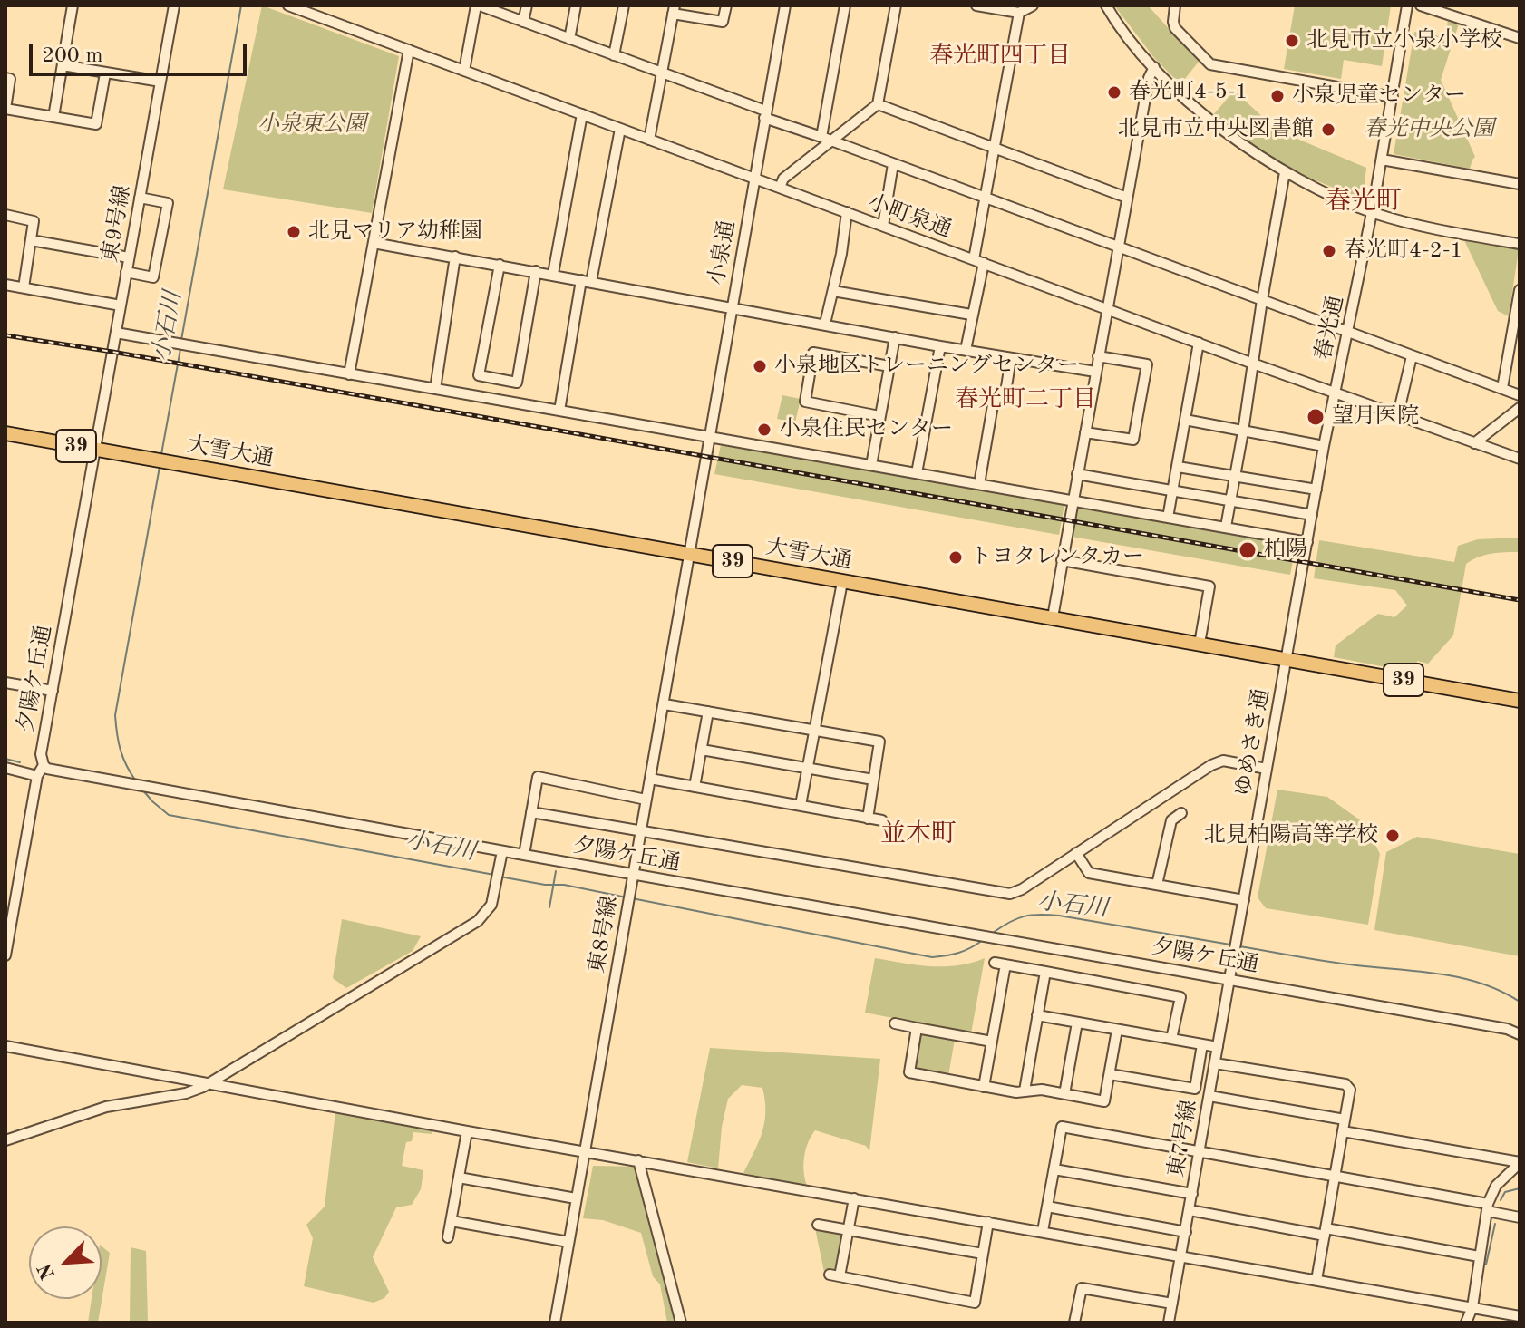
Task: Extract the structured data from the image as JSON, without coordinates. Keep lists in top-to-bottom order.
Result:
{
  "streets": {
    "highway": ["39", "大雪大通"],
    "street": [
      "小町泉通",
      "東9号線",
      "小泉通",
      "春光通",
      "夕陽ケ丘通",
      "ゆめさき通",
      "東8号線",
      "東7号線"
    ]
  },
  "crossings": [
    ["小町泉通", "小泉通"],
    ["小町泉通", "春光通"],
    ["東9号線", "大雪大通"],
    ["東9号線", "夕陽ケ丘通"],
    ["小泉通", "大雪大通"],
    ["小泉通", "東8号線"],
    ["春光通", "大雪大通"],
    ["春光通", "ゆめさき通"],
    ["大雪大通", "夕陽ケ丘通"],
    ["大雪大通", "ゆめさき通"],
    ["大雪大通", "東8号線"],
    ["夕陽ケ丘通", "東8号線"],
    ["夕陽ケ丘通", "東7号線"],
    ["ゆめさき通", "東7号線"]
  ],
  "districts": [
    "春光町四丁目",
    "春光町",
    "春光町二丁目",
    "並木町"
  ],
  "water": ["小石川"],
  "parks": ["小泉東公園", "春光中央公園"],
  "places": [
    "北見市立小泉小学校",
    "春光町4-5-1",
    "小泉児童センター",
    "北見市立中央図書館",
    "北見マリア幼稚園",
    "春光町4-2-1",
    "小泉地区トレーニングセンター",
    "望月医院",
    "小泉住民センター",
    "柏陽",
    "トヨタレンタカー",
    "北見柏陽高等学校"
  ],
  "scale_bar": "200 m",
  "north": "bottom left"
}
